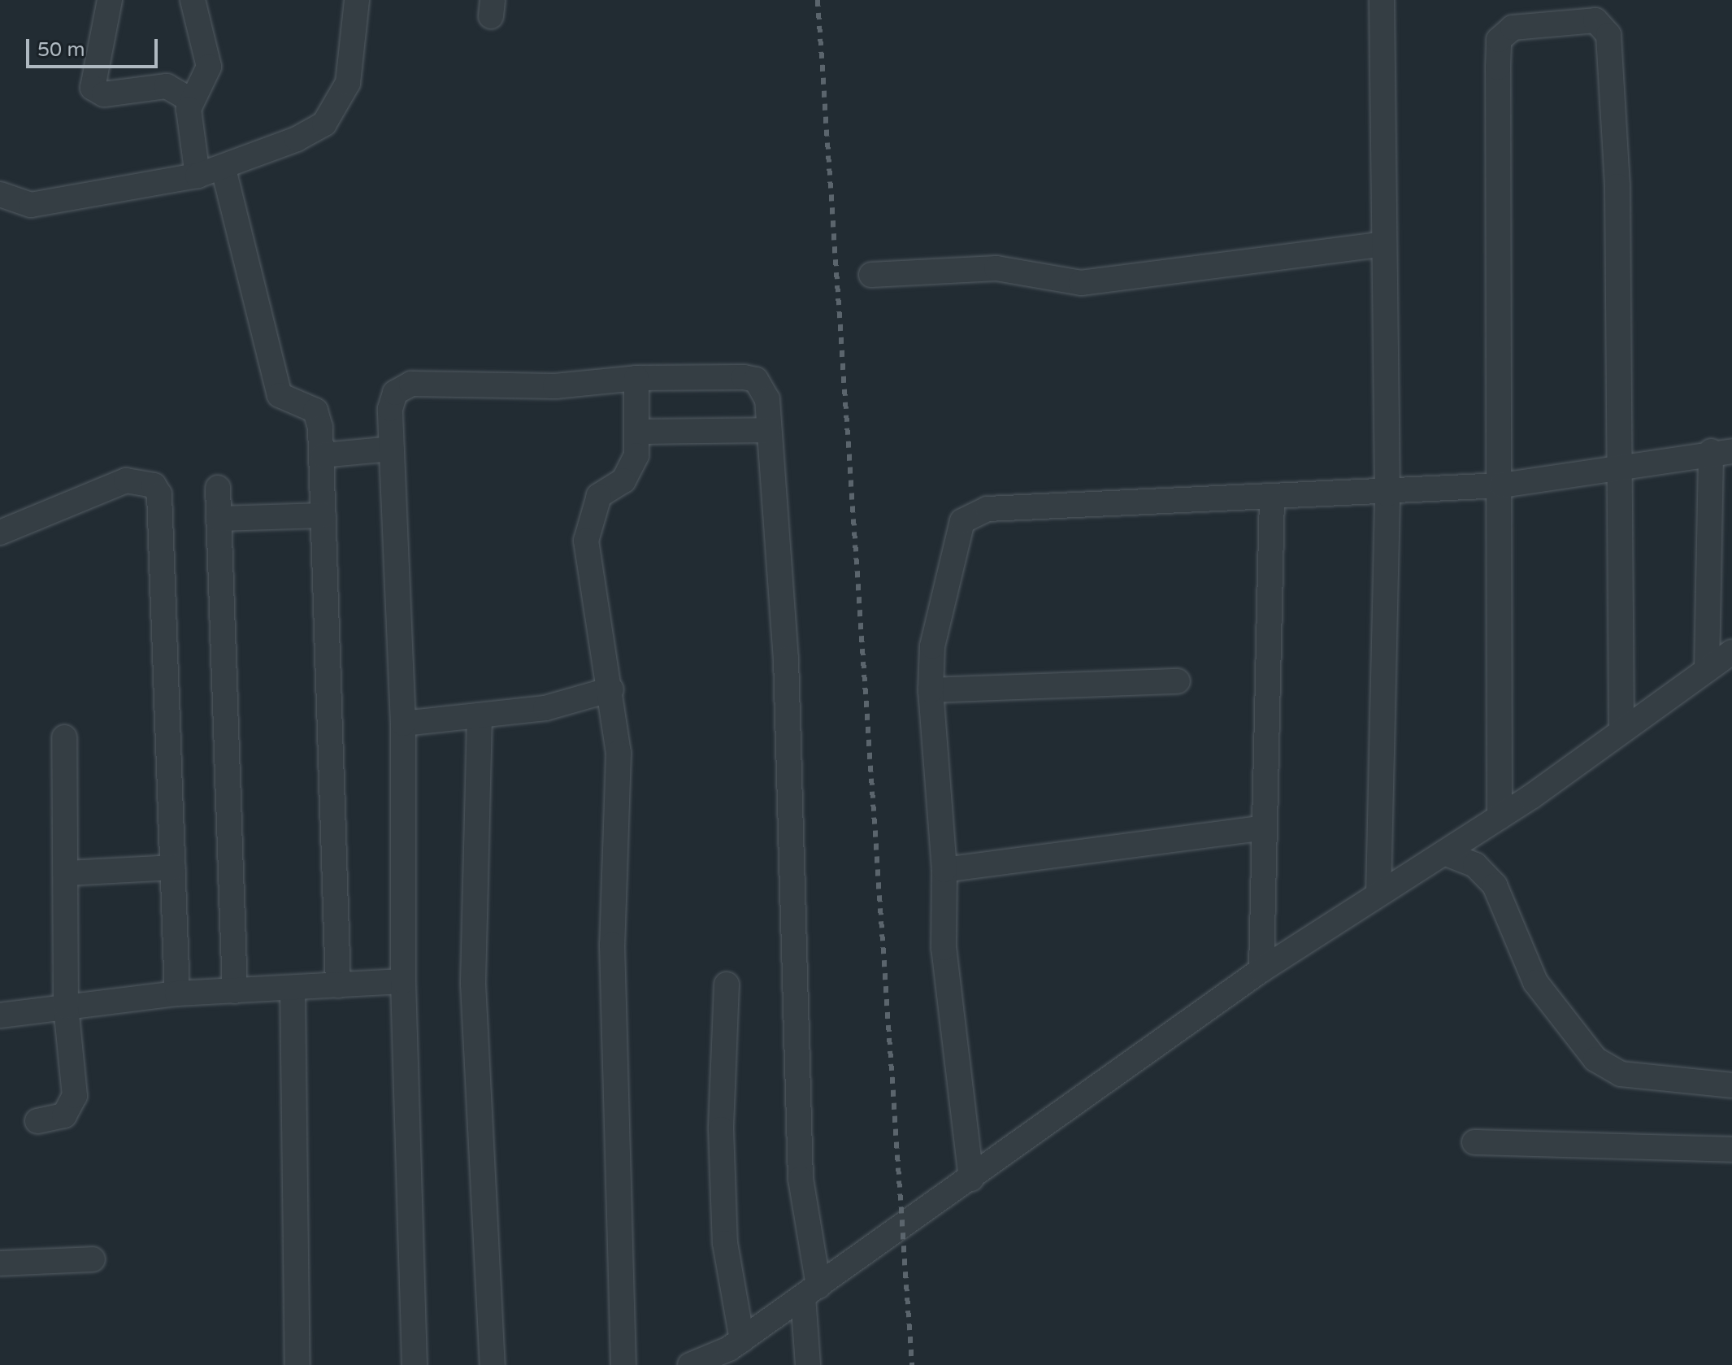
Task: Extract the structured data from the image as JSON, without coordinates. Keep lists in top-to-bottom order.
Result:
{
  "scale_bar": "50 m"
}
